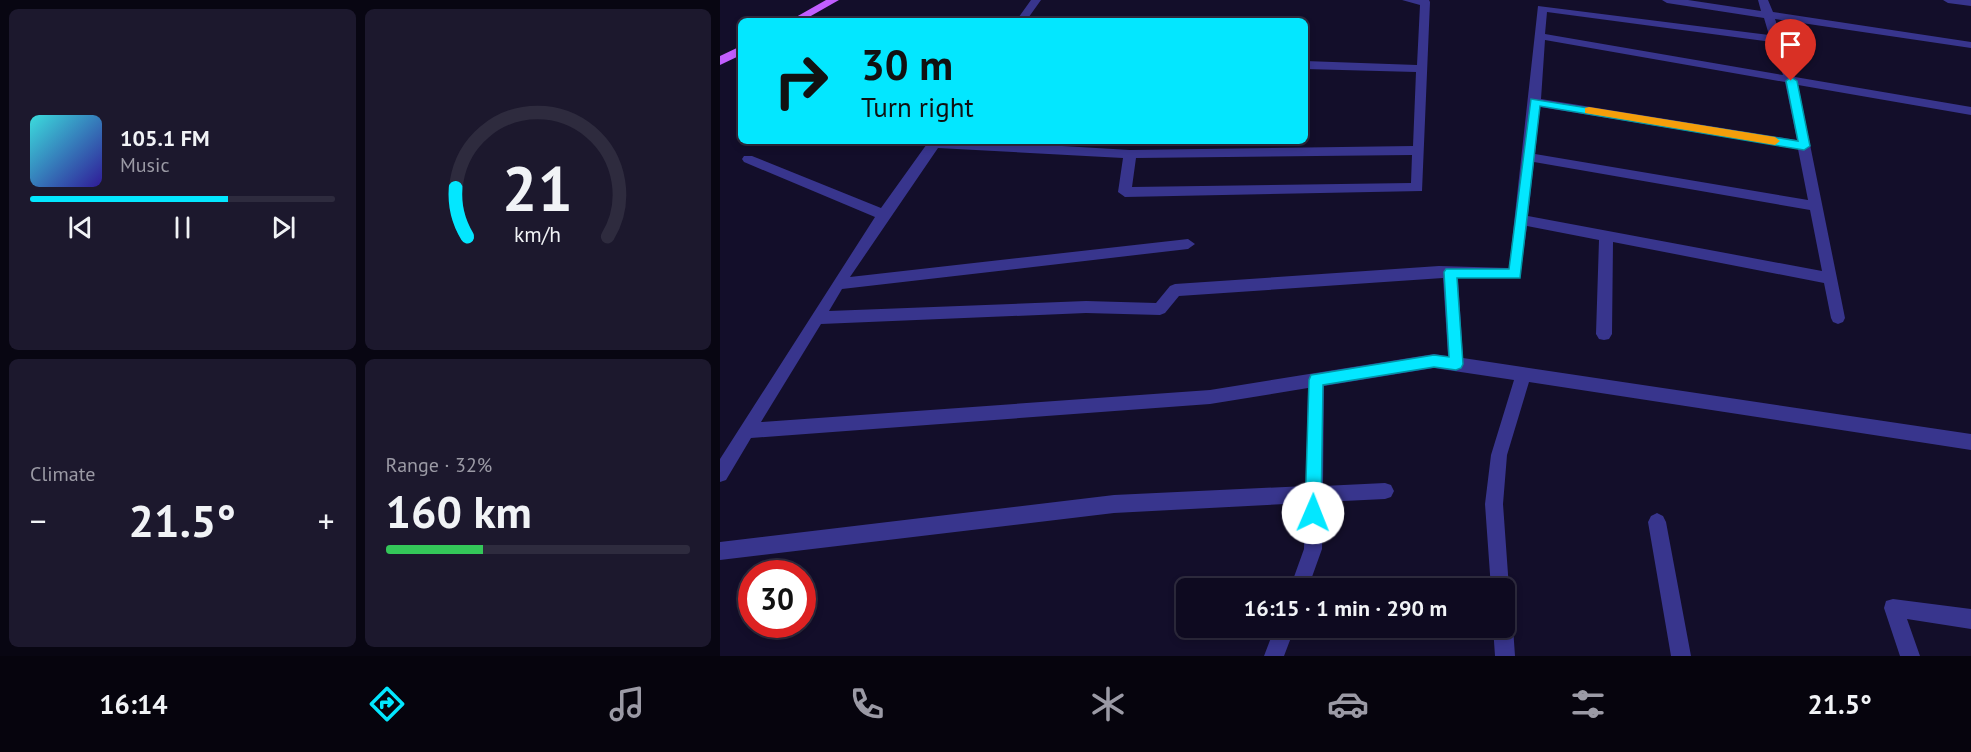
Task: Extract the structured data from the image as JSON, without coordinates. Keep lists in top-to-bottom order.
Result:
{
  "page": {
    "turn": ["30 m", "Turn right"],
    "song": ["105.1 FM", "Music"],
    "tile": [
      "Climate",
      ["Range · 32%", "160 km"]
    ],
    "heat": ["−", "21.5°", "+"],
    "limit": "30",
    "trip": "16:15 · 1 min · 290 m",
    "tabs": ["16:14", "21.5°"],
    "gauge": ["21", "km/h"]
  }
}
